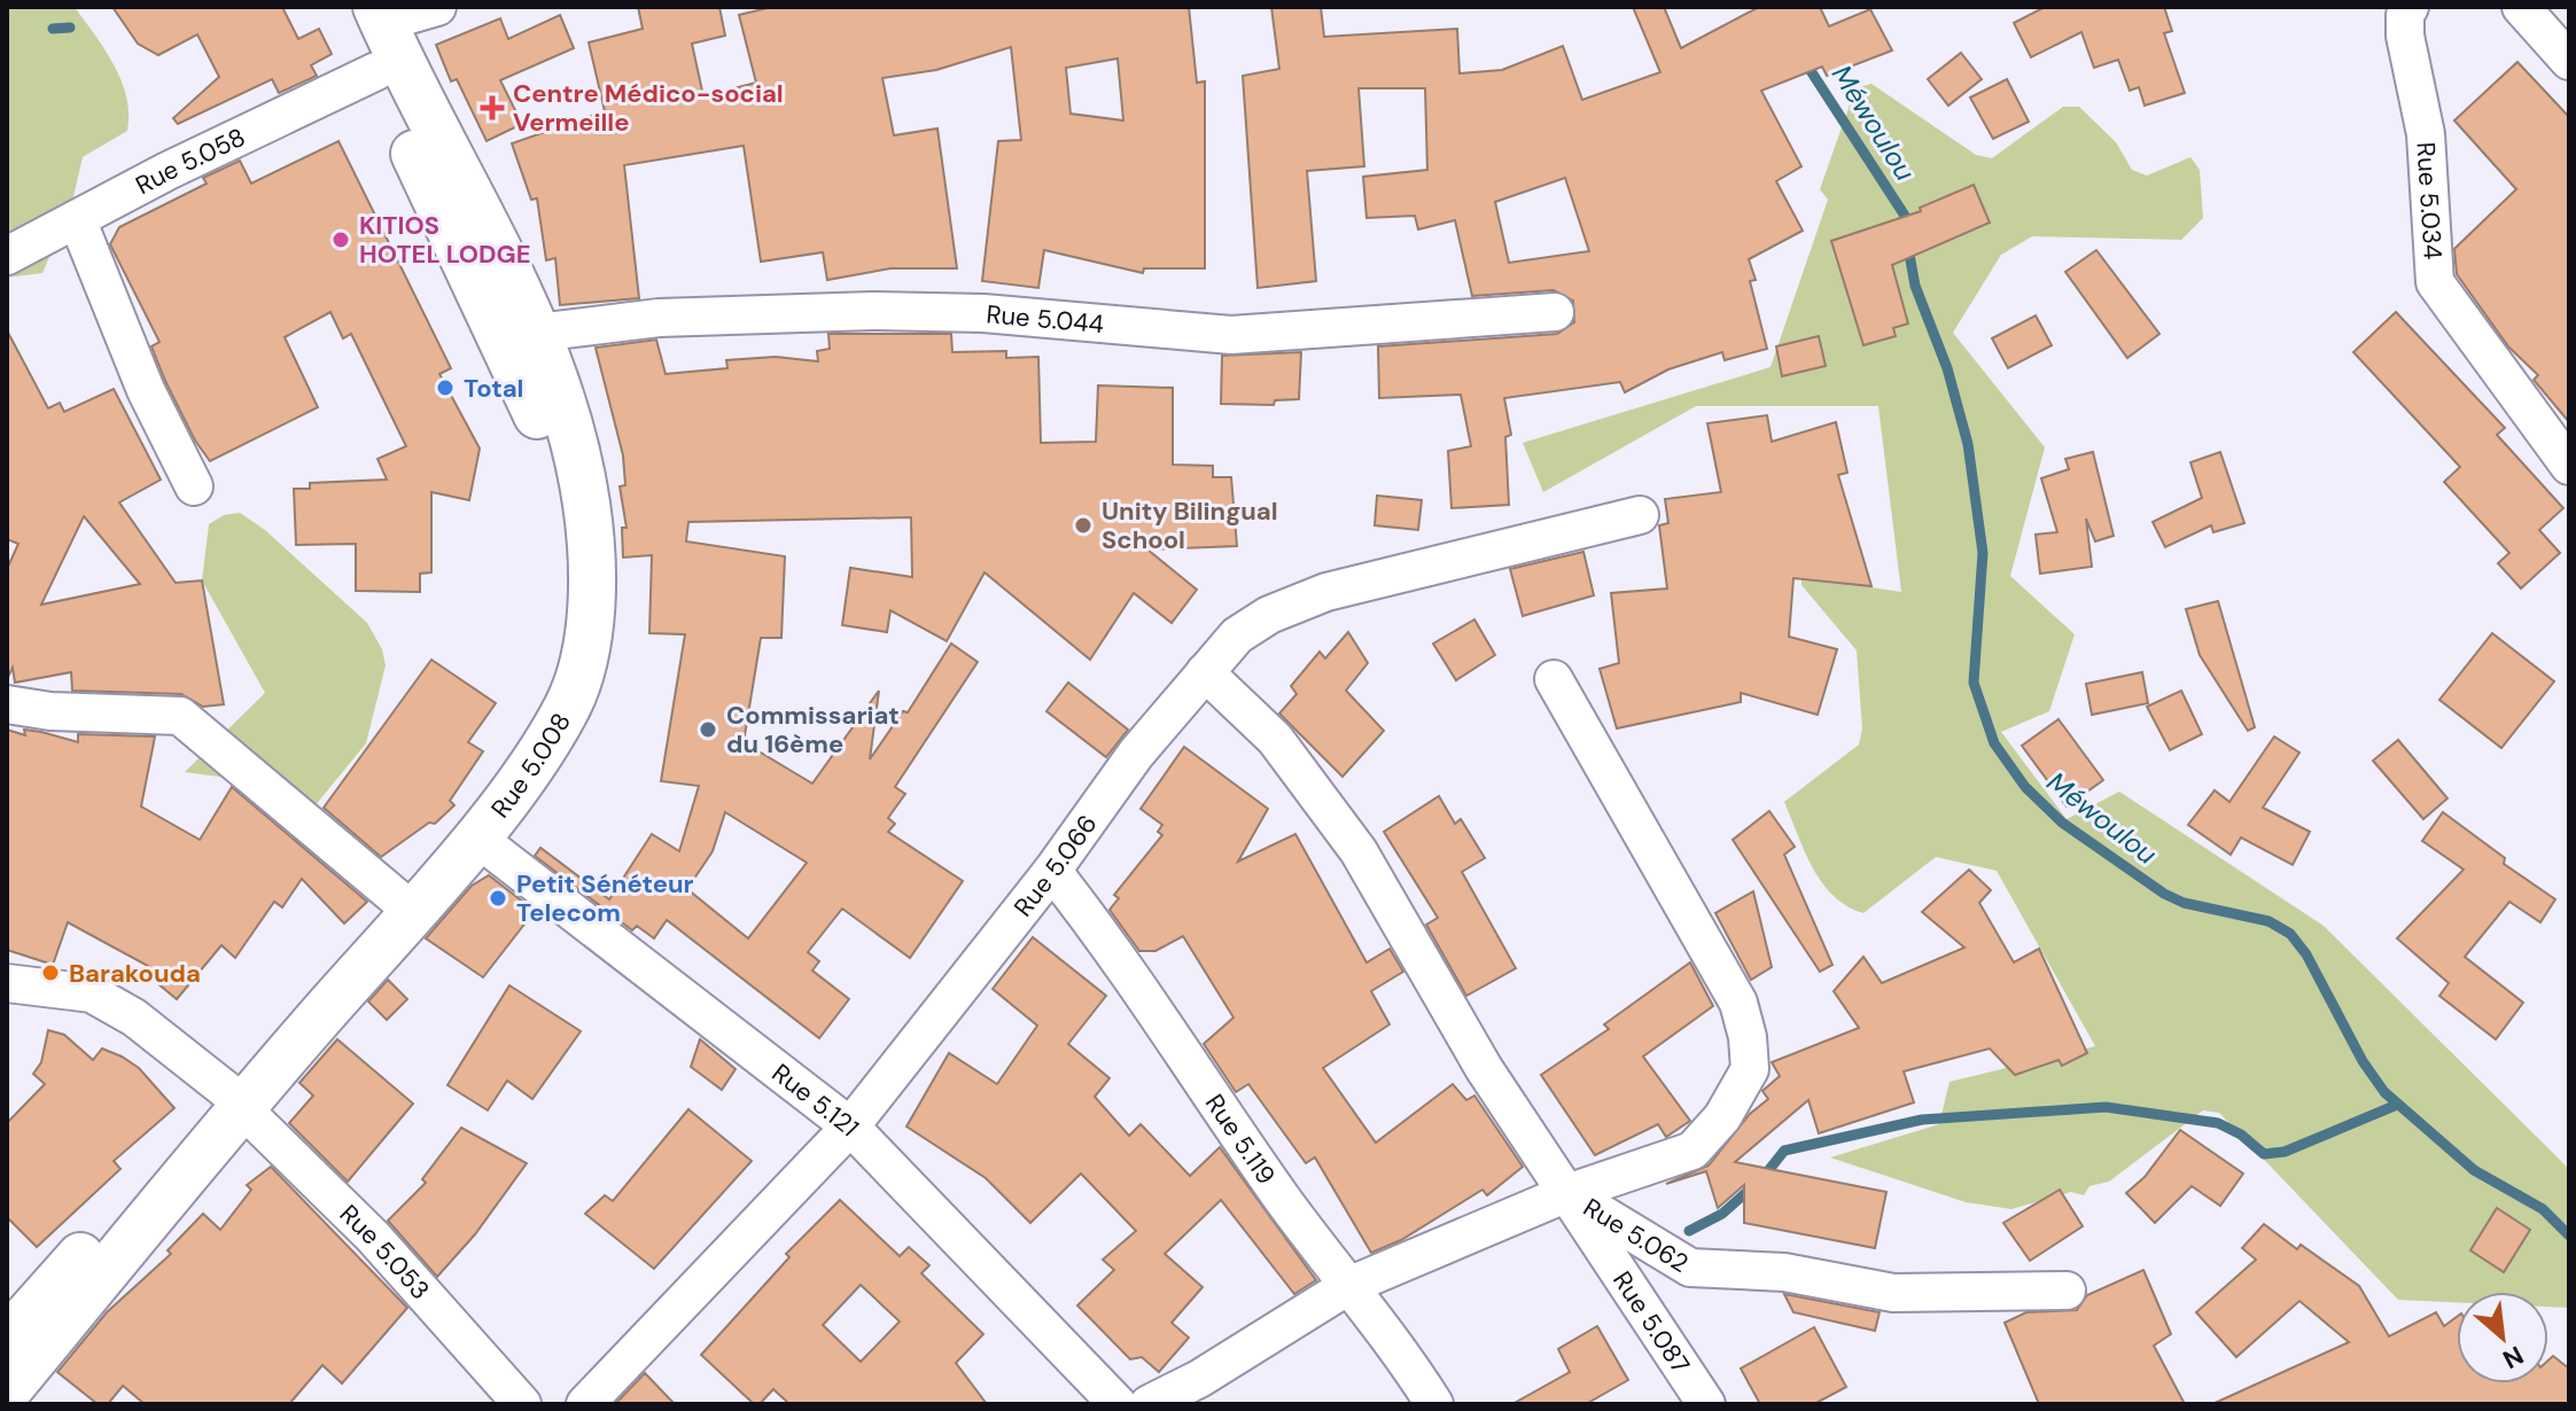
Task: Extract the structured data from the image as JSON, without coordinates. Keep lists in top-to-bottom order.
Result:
{
  "streets": {
    "main road": ["Rue 5.008"],
    "street": [
      "Rue 5.058",
      "Rue 5.034",
      "Rue 5.044",
      "Rue 5.066",
      "Rue 5.121",
      "Rue 5.119",
      "Rue 5.062",
      "Rue 5.053",
      "Rue 5.087"
    ]
  },
  "crossings": [
    ["Rue 5.058", "Rue 5.008"],
    ["Rue 5.044", "Rue 5.008"],
    ["Rue 5.008", "Rue 5.121"],
    ["Rue 5.008", "Rue 5.053"],
    ["Rue 5.066", "Rue 5.121"],
    ["Rue 5.066", "Rue 5.119"],
    ["Rue 5.066", "Rue 5.087"],
    ["Rue 5.119", "Rue 5.062"],
    ["Rue 5.062", "Rue 5.087"]
  ],
  "water": ["Méwoulou"],
  "places": {
    "health": ["Centre Médico-social Vermeille"],
    "other": [
      "KITIOS HOTEL LODGE",
      "Total",
      "Unity Bilingual School",
      "Commissariat du 16ème",
      "Petit Sénéteur Telecom",
      "Barakouda"
    ]
  },
  "north": "bottom right"
}
